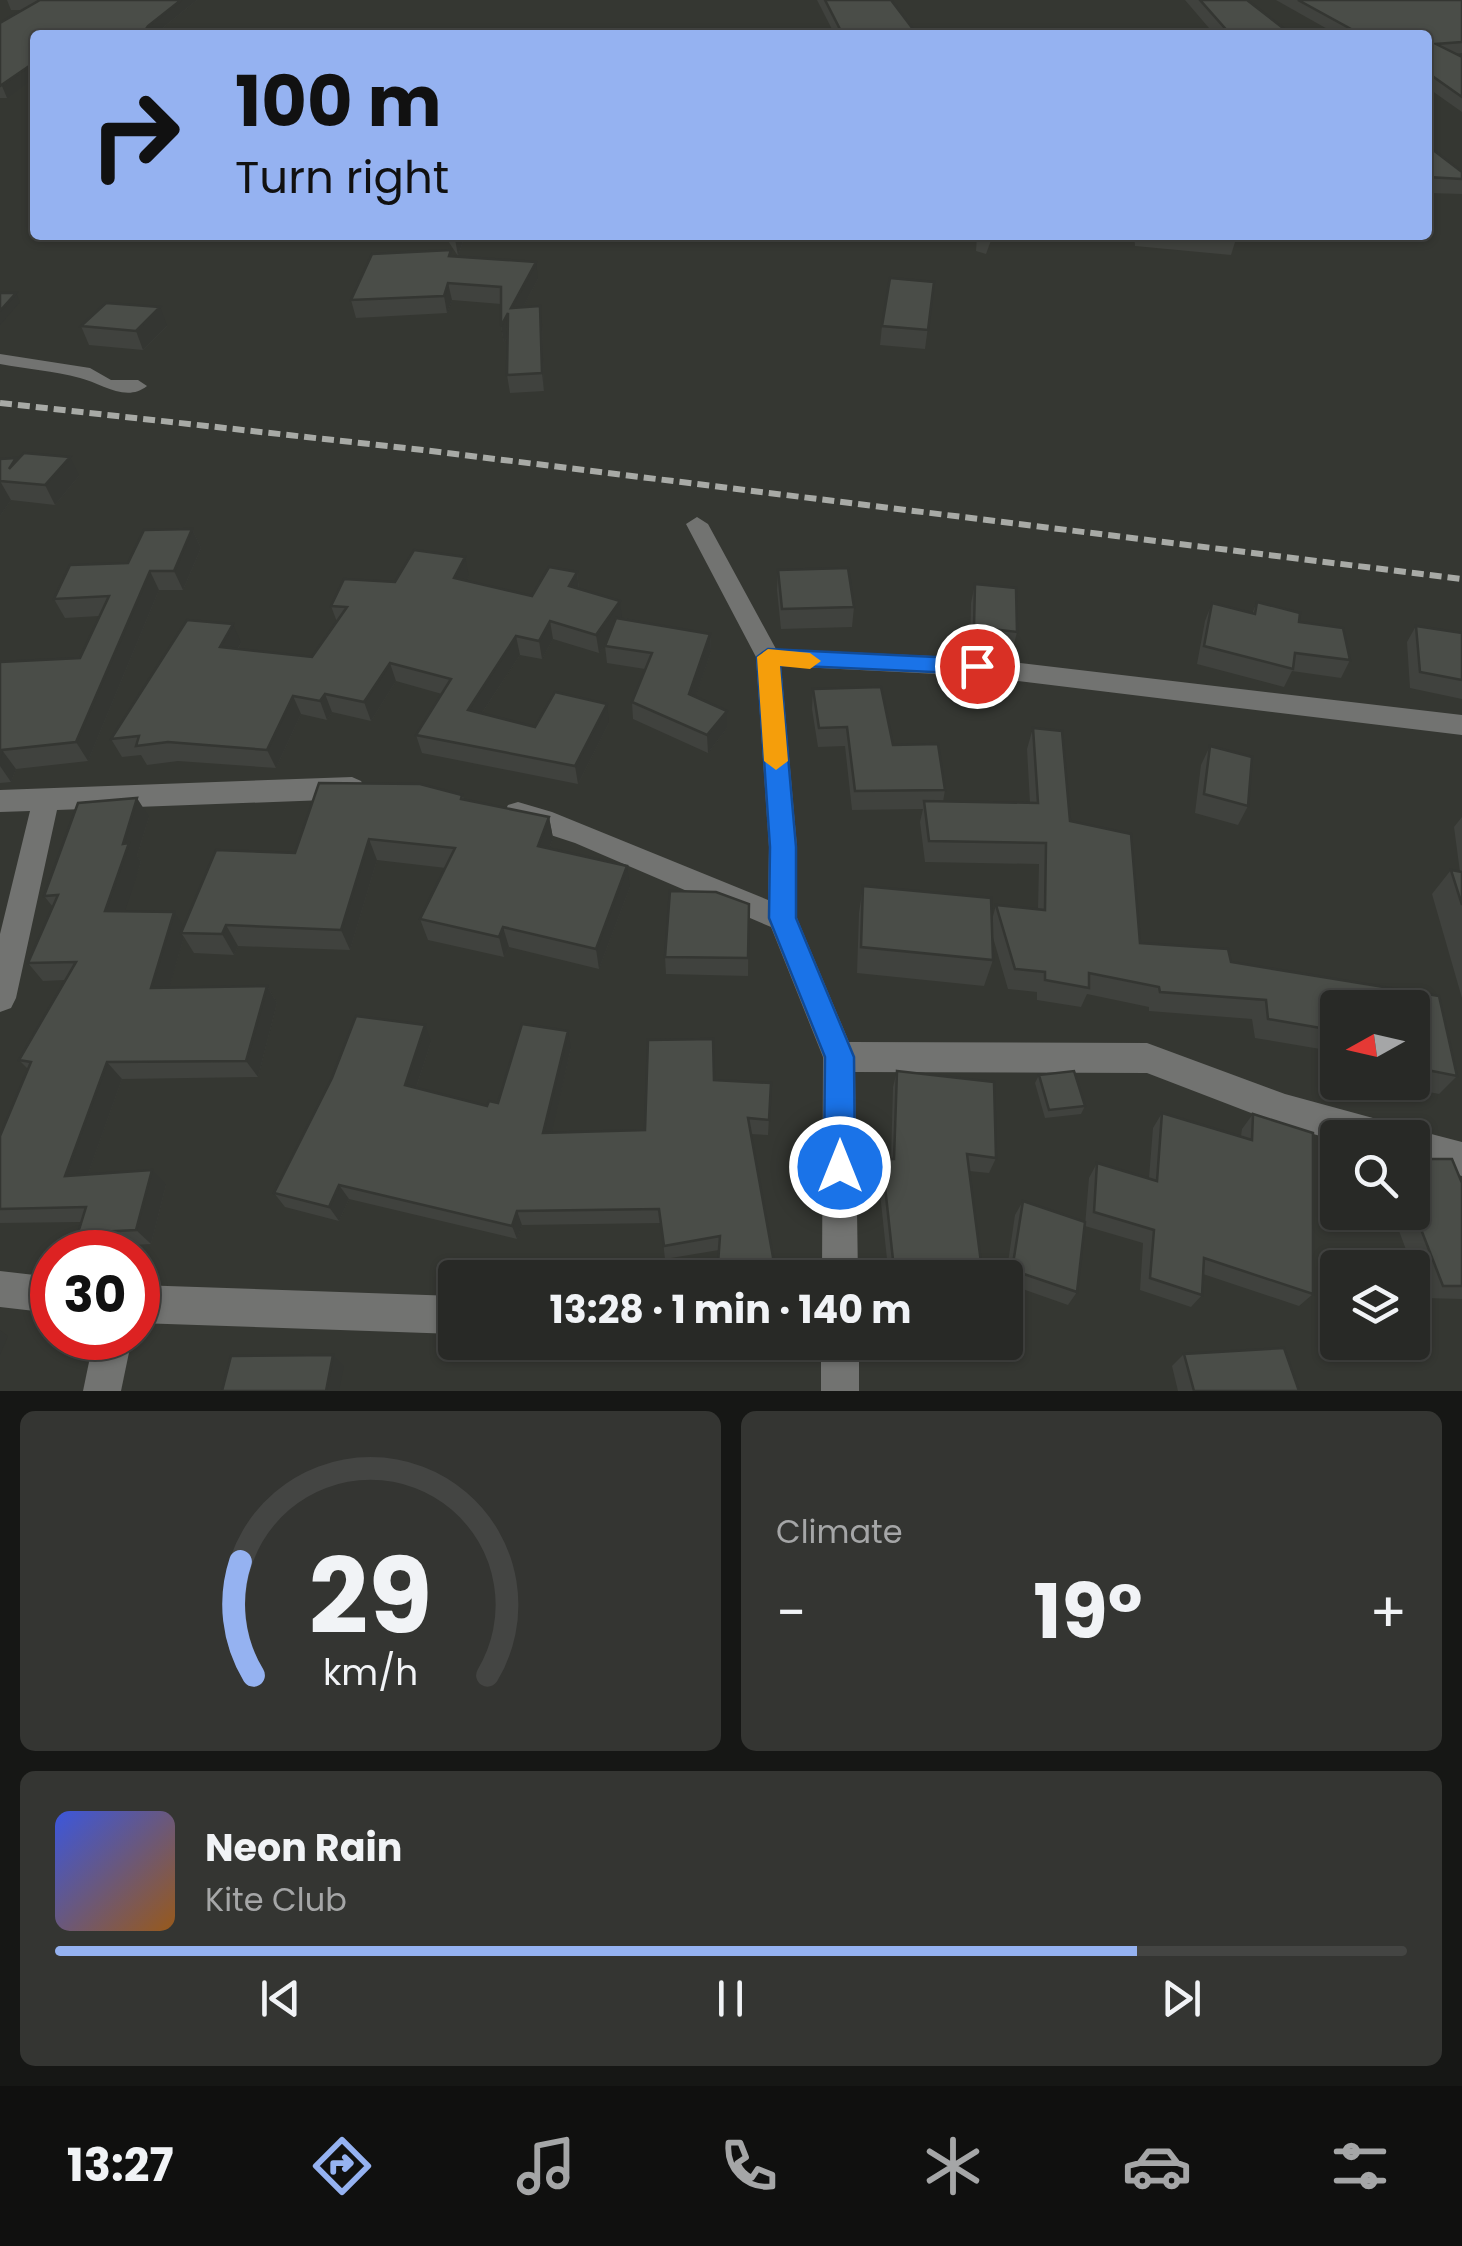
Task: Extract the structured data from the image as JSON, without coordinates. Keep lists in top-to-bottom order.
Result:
{
  "north": "left",
  "page": {
    "turn": ["100 m", "Turn right"],
    "limit": "30",
    "trip": "13:28 · 1 min · 140 m",
    "tile": "Climate",
    "heat": ["−", "19°", "+"],
    "song": ["Neon Rain", "Kite Club"],
    "tabs": "13:27",
    "gauge": ["29", "km/h"]
  }
}
